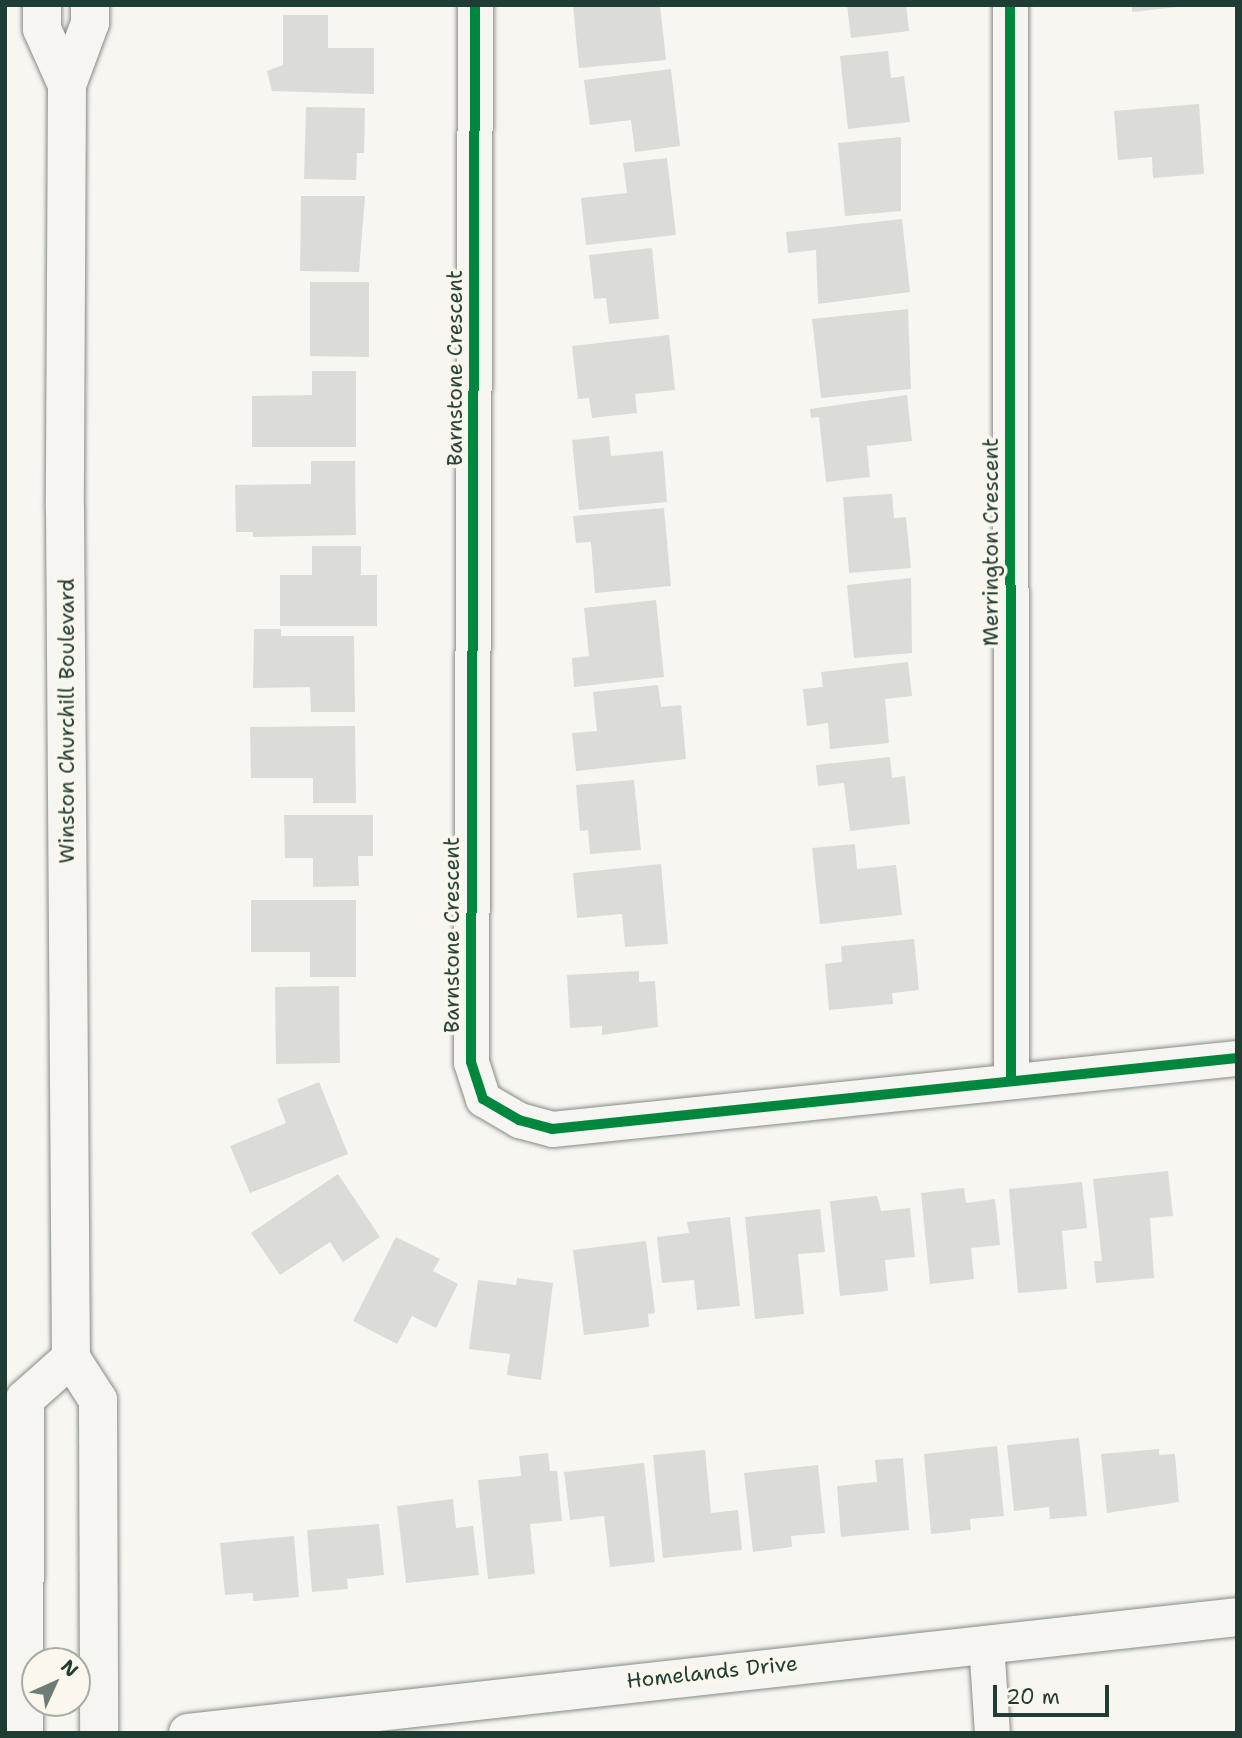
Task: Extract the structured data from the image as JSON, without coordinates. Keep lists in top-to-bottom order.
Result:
{
  "streets": {
    "main road": ["Winston Churchill Boulevard", "Homelands Drive"],
    "street": ["Barnstone Crescent", "Merrington Crescent"]
  },
  "crossings": [
    ["Barnstone Crescent", "Merrington Crescent"]
  ],
  "scale_bar": "20 m",
  "north": "top right"
}
